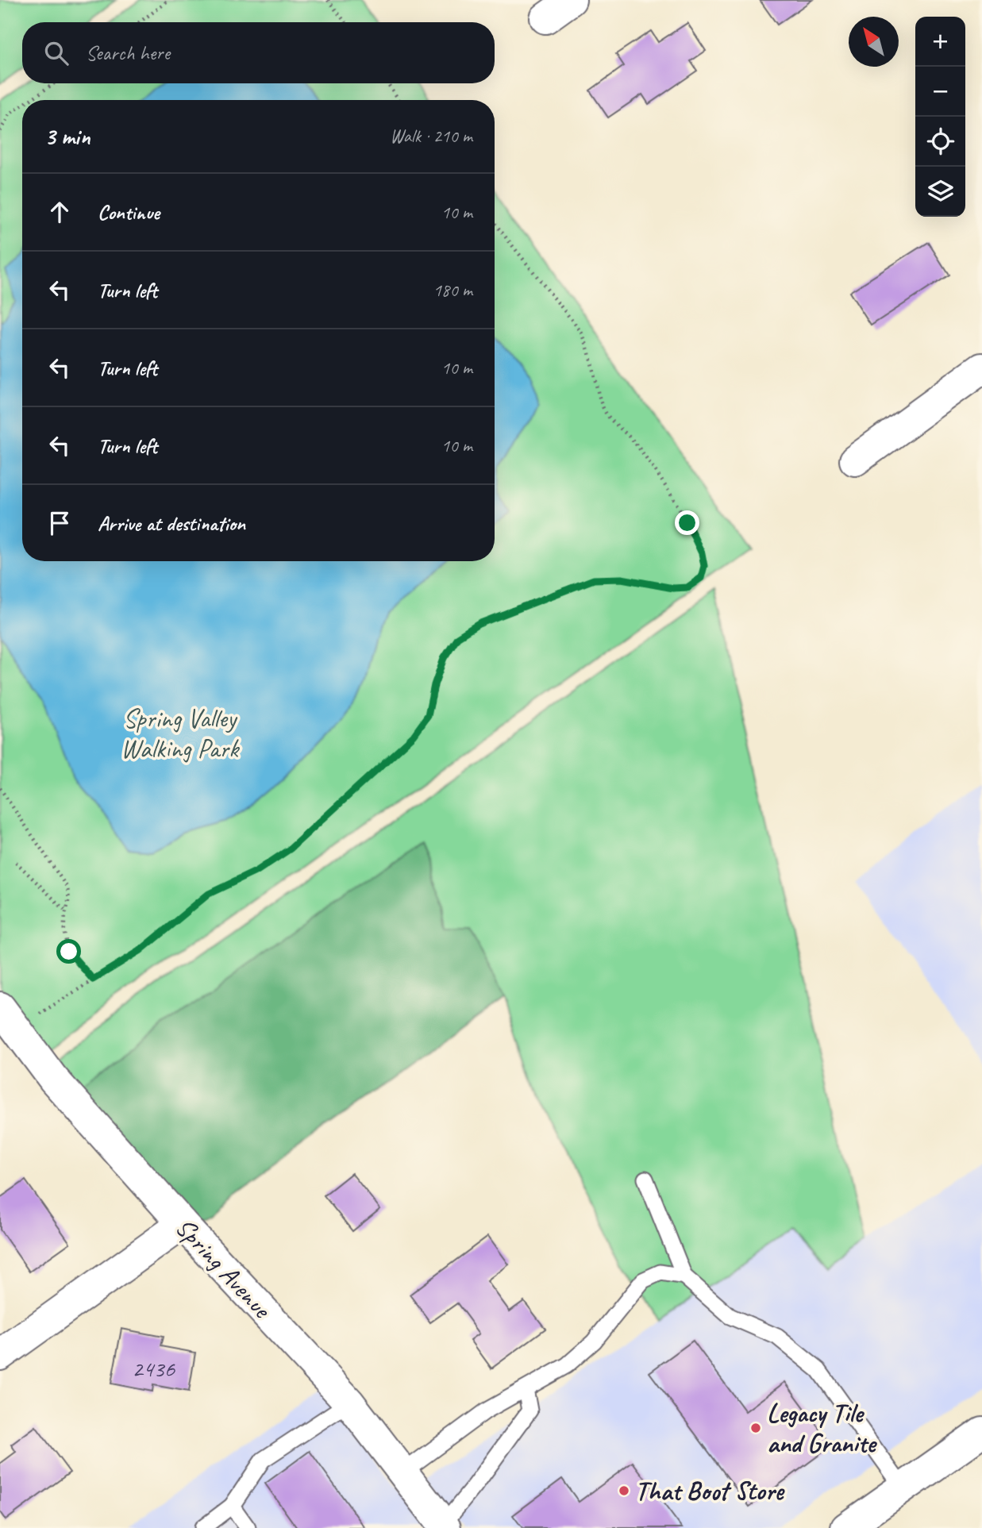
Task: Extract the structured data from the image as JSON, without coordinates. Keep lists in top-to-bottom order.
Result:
{
  "streets": {
    "street": ["Spring Avenue"]
  },
  "parks": ["Spring Valley Walking Park"],
  "places": ["Legacy Tile and Granite", "That Boot Store"],
  "house_numbers": ["2436"],
  "north": "top left",
  "page": {
    "map_buttons": ["+", "−"],
    "search": "Search here",
    "heading": ["3 min", "Walk · 210 m"],
    "list": [
      ["Continue", "10 m"],
      ["Turn left", "180 m"],
      ["Turn left", "10 m"],
      ["Turn left", "10 m"],
      "Arrive at destination"
    ]
  }
}
